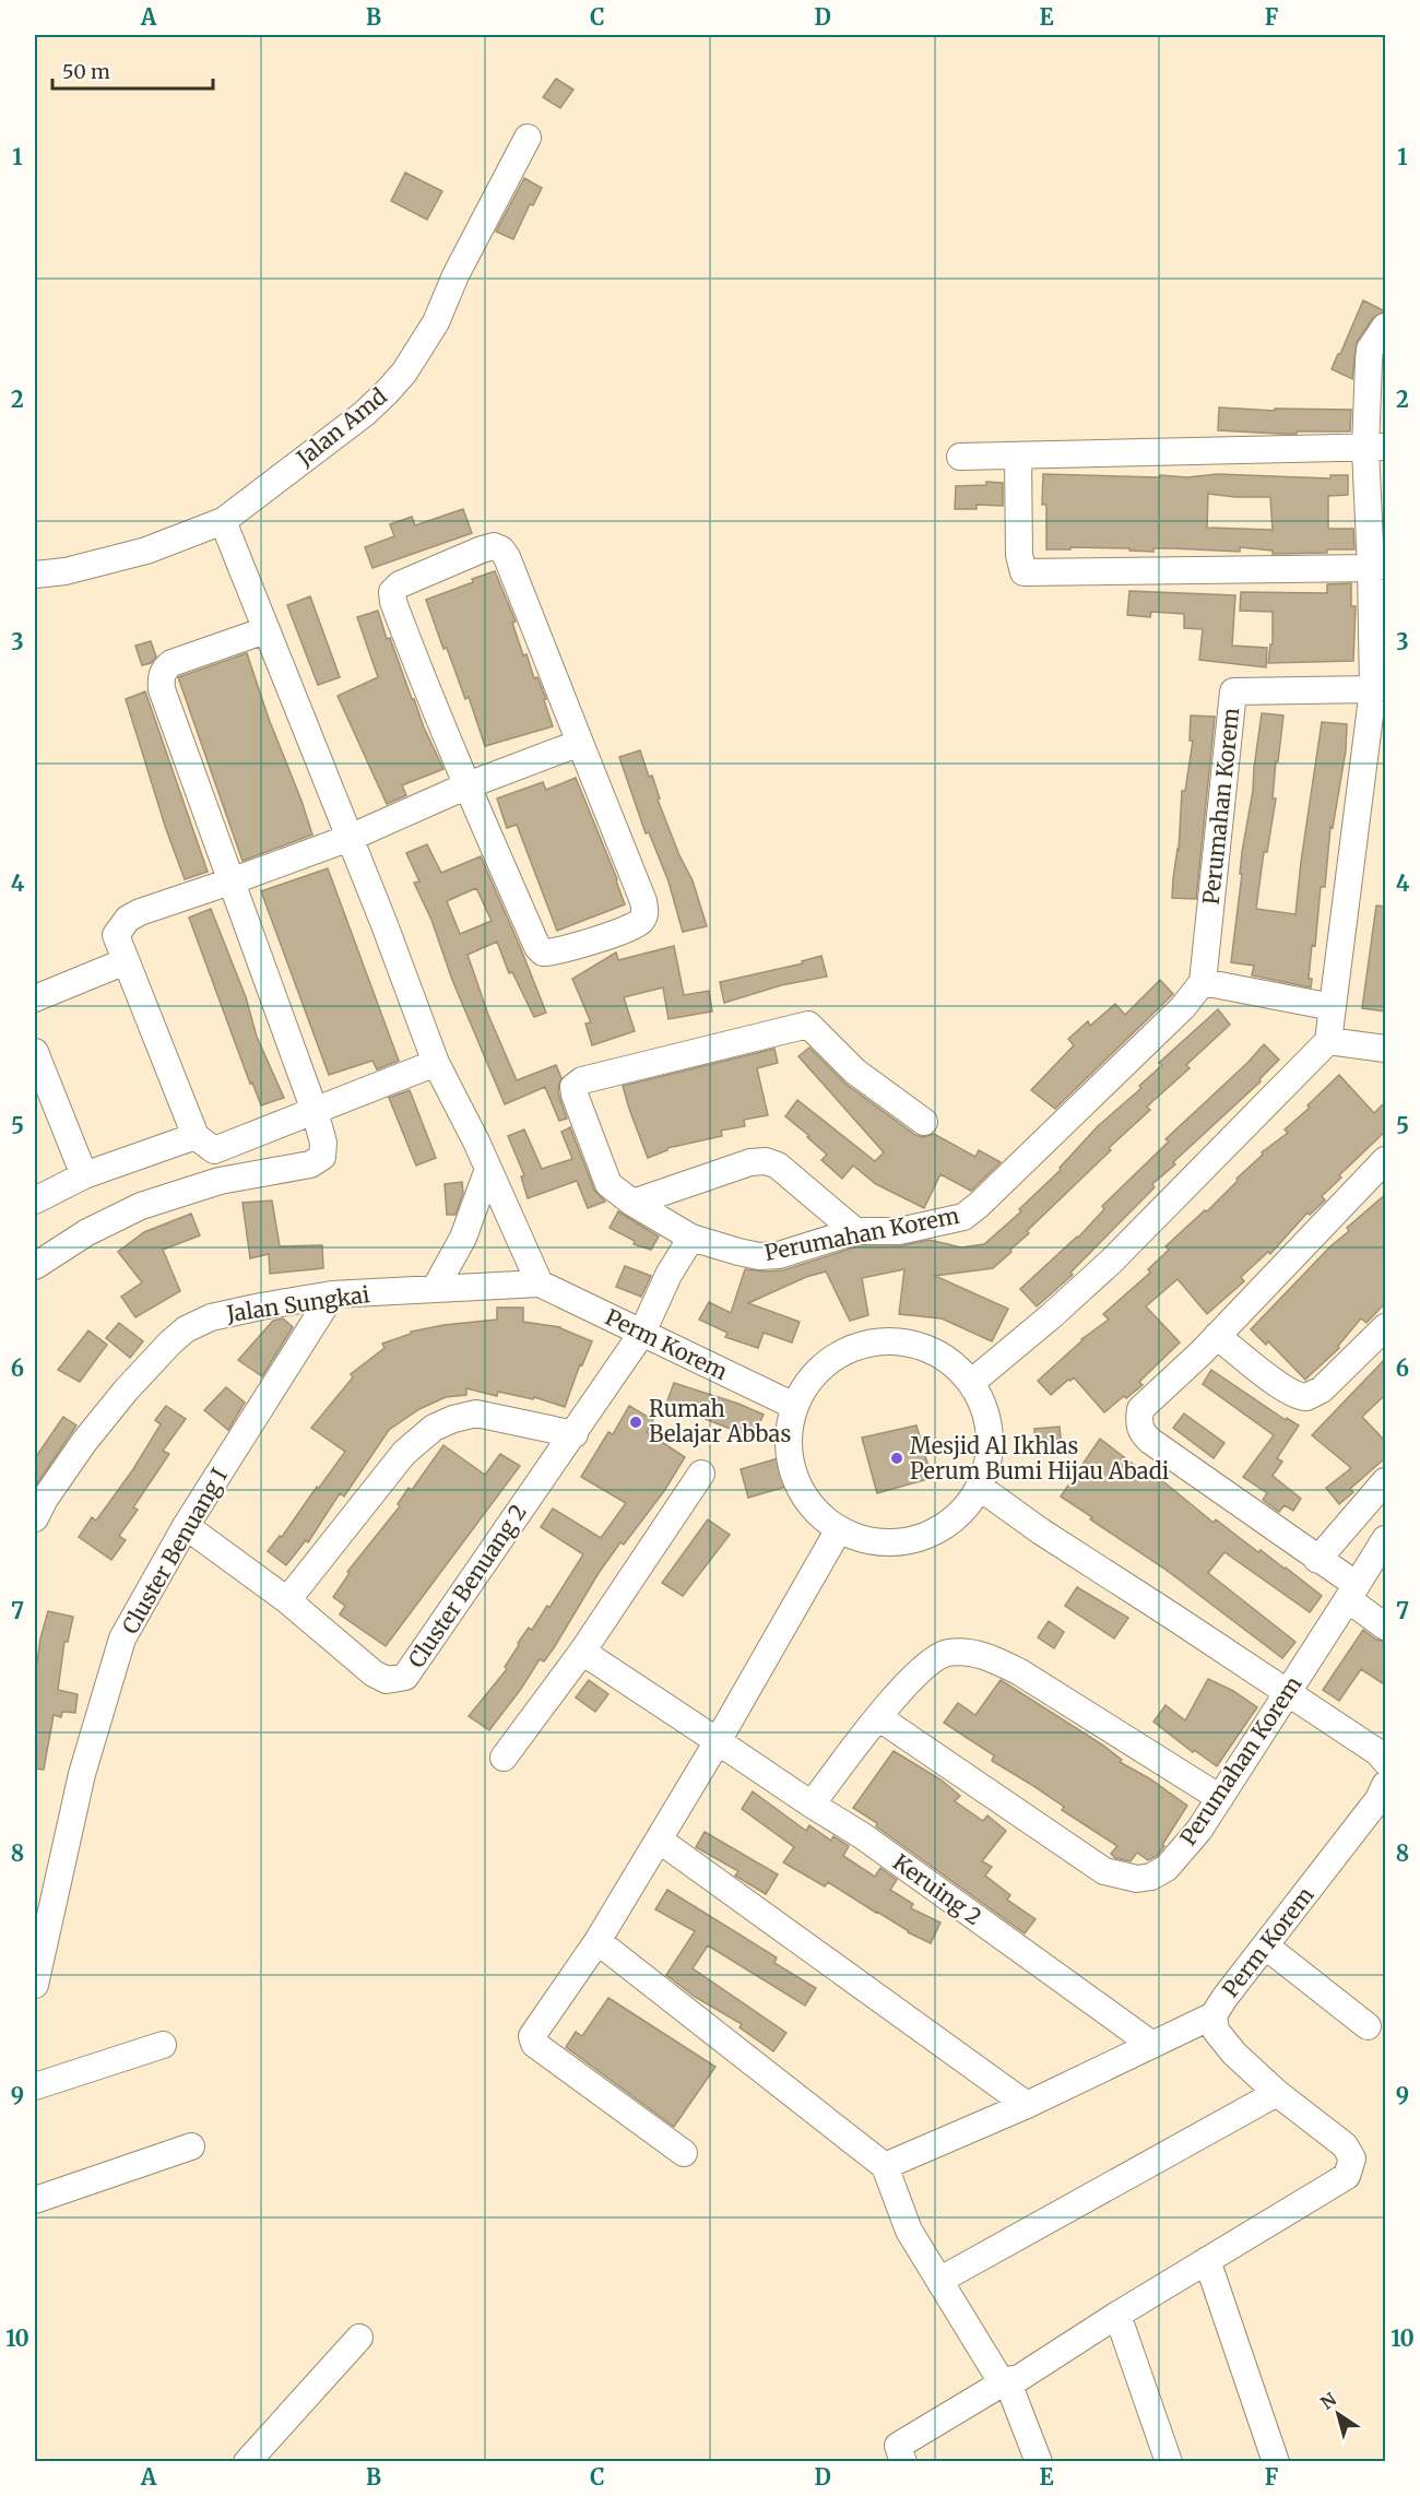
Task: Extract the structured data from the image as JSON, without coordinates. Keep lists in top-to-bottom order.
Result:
{
  "streets": {
    "street": [
      "Jalan Amd",
      "Perumahan Korem",
      "Jalan Sungkai",
      "Perm Korem",
      "Cluster Benuang I",
      "Cluster Benuang 2",
      "Keruing 2"
    ]
  },
  "crossings": [
    ["Jalan Sungkai", "Perm Korem"],
    ["Jalan Sungkai", "Cluster Benuang I"],
    ["Perm Korem", "Cluster Benuang 2"],
    ["Cluster Benuang I", "Cluster Benuang 2"]
  ],
  "places": ["Rumah Belajar Abbas", "Mesjid Al Ikhlas Perum Bumi Hijau Abadi"],
  "scale_bar": "50 m",
  "north": "top left",
  "grid": {
    "columns": [
      "A",
      "B",
      "C",
      "D",
      "E",
      "F"
    ],
    "rows": [
      "1",
      "2",
      "3",
      "4",
      "5",
      "6",
      "7",
      "8",
      "9",
      "10"
    ]
  }
}
